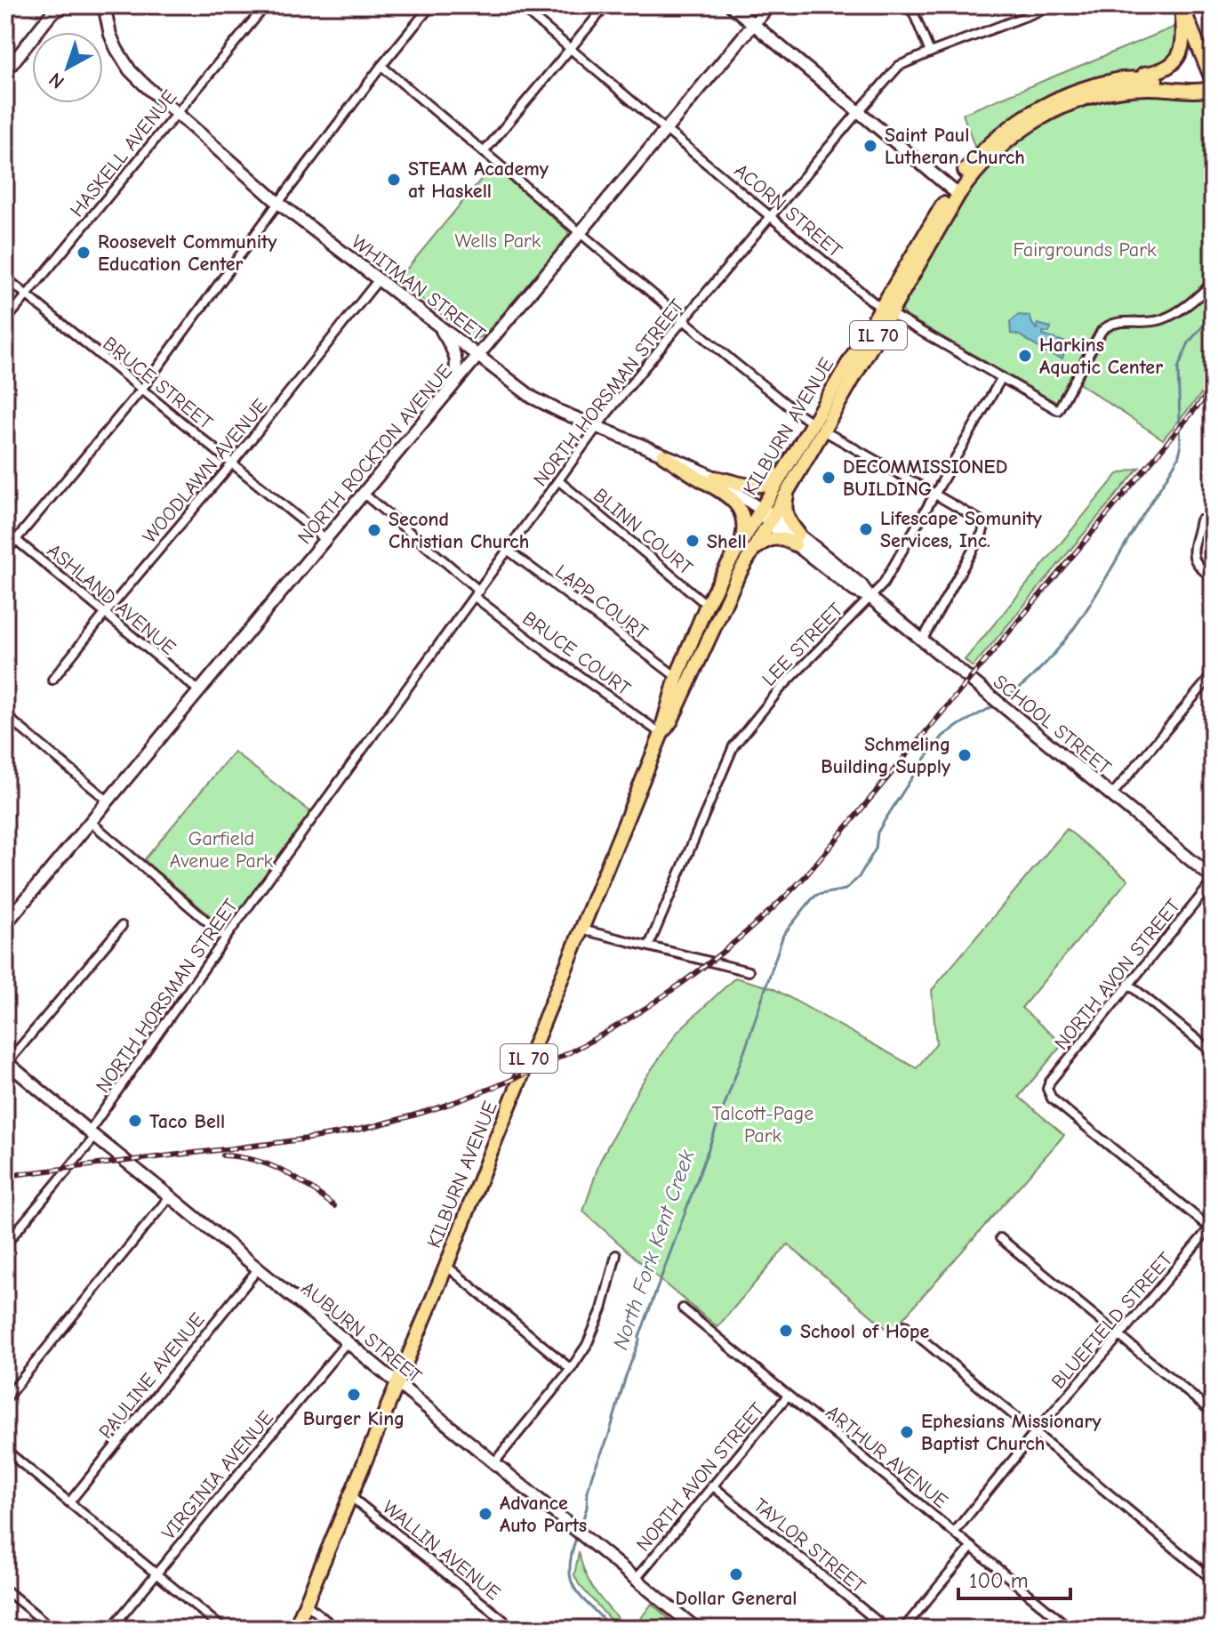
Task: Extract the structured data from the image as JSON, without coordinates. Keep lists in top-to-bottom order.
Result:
{
  "streets": {
    "main road": [
      "WHITMAN STREET",
      "IL 70",
      "KILBURN AVENUE",
      "NORTH ROCKTON AVENUE",
      "SCHOOL STREET",
      "AUBURN STREET"
    ],
    "street": [
      "HASKELL AVENUE",
      "ACORN STREET",
      "BRUCE STREET",
      "NORTH HORSMAN STREET",
      "WOODLAWN AVENUE",
      "BLINN COURT",
      "ASHLAND AVENUE",
      "LAPP COURT",
      "LEE STREET",
      "BRUCE COURT",
      "NORTH AVON STREET",
      "BLUEFIELD STREET",
      "PAULINE AVENUE",
      "ARTHUR AVENUE",
      "VIRGINIA AVENUE",
      "TAYLOR STREET",
      "WALLIN AVENUE"
    ]
  },
  "crossings": [
    ["HASKELL AVENUE", "WHITMAN STREET"],
    ["HASKELL AVENUE", "BRUCE STREET"],
    ["ACORN STREET", "NORTH HORSMAN STREET"],
    ["ACORN STREET", "KILBURN AVENUE"],
    ["ACORN STREET", "NORTH ROCKTON AVENUE"],
    ["ACORN STREET", "LEE STREET"],
    ["WHITMAN STREET", "NORTH HORSMAN STREET"],
    ["WHITMAN STREET", "KILBURN AVENUE"],
    ["WHITMAN STREET", "NORTH ROCKTON AVENUE"],
    ["WHITMAN STREET", "WOODLAWN AVENUE"],
    ["WHITMAN STREET", "SCHOOL STREET"],
    ["BRUCE STREET", "NORTH ROCKTON AVENUE"],
    ["BRUCE STREET", "WOODLAWN AVENUE"],
    ["NORTH HORSMAN STREET", "BLINN COURT"],
    ["NORTH HORSMAN STREET", "LAPP COURT"],
    ["NORTH HORSMAN STREET", "BRUCE COURT"],
    ["NORTH HORSMAN STREET", "AUBURN STREET"],
    ["KILBURN AVENUE", "BLINN COURT"],
    ["KILBURN AVENUE", "LAPP COURT"],
    ["KILBURN AVENUE", "BRUCE COURT"],
    ["KILBURN AVENUE", "SCHOOL STREET"],
    ["KILBURN AVENUE", "AUBURN STREET"],
    ["KILBURN AVENUE", "WALLIN AVENUE"],
    ["NORTH ROCKTON AVENUE", "ASHLAND AVENUE"],
    ["WOODLAWN AVENUE", "ASHLAND AVENUE"],
    ["LEE STREET", "SCHOOL STREET"],
    ["SCHOOL STREET", "NORTH AVON STREET"],
    ["NORTH AVON STREET", "BLUEFIELD STREET"],
    ["NORTH AVON STREET", "AUBURN STREET"],
    ["NORTH AVON STREET", "ARTHUR AVENUE"],
    ["NORTH AVON STREET", "TAYLOR STREET"],
    ["BLUEFIELD STREET", "ARTHUR AVENUE"],
    ["AUBURN STREET", "PAULINE AVENUE"],
    ["AUBURN STREET", "VIRGINIA AVENUE"]
  ],
  "water": ["North Fork Kent Creek"],
  "parks": [
    "Wells Park",
    "Fairgrounds Park",
    "Garfield Avenue Park",
    "Talcott-Page Park"
  ],
  "places": [
    "Saint Paul Lutheran Church",
    "STEAM Academy at Haskell",
    "Roosevelt Community Education Center",
    "Harkins Aquatic Center",
    "DECOMMISSIONED BUILDING",
    "Lifescape Somunity Services, Inc.",
    "Second Christian Church",
    "Shell",
    "Schmeling Building Supply",
    "Taco Bell",
    "School of Hope",
    "Burger King",
    "Ephesians Missionary Baptist Church",
    "Advance Auto Parts",
    "Dollar General"
  ],
  "scale_bar": "100 m",
  "north": "bottom left"
}
